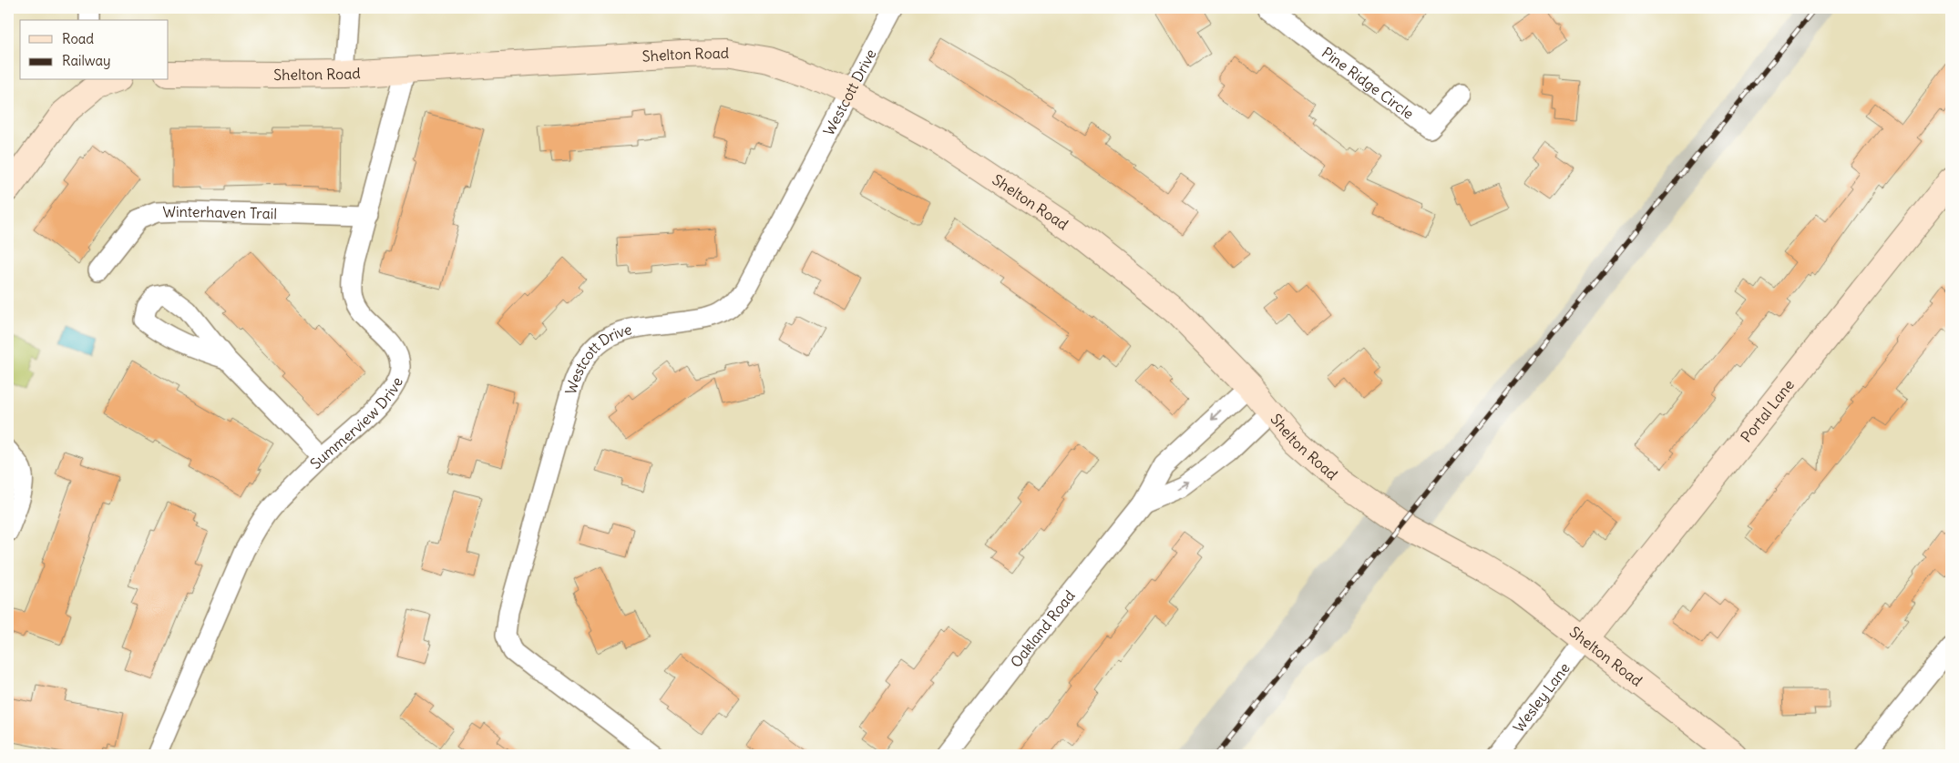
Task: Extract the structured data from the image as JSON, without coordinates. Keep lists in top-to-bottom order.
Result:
{
  "streets": {
    "street": [
      "Shelton Road",
      "Pine Ridge Circle",
      "Westcott Drive",
      "Winterhaven Trail",
      "Portal Lane",
      "Summerview Drive",
      "Oakland Road",
      "Wesley Lane"
    ]
  },
  "crossings": [
    ["Shelton Road", "Westcott Drive"],
    ["Shelton Road", "Portal Lane"],
    ["Shelton Road", "Summerview Drive"],
    ["Shelton Road", "Oakland Road"],
    ["Shelton Road", "Wesley Lane"],
    ["Winterhaven Trail", "Summerview Drive"],
    ["Portal Lane", "Wesley Lane"]
  ],
  "legend": ["Road", "Railway"]
}
